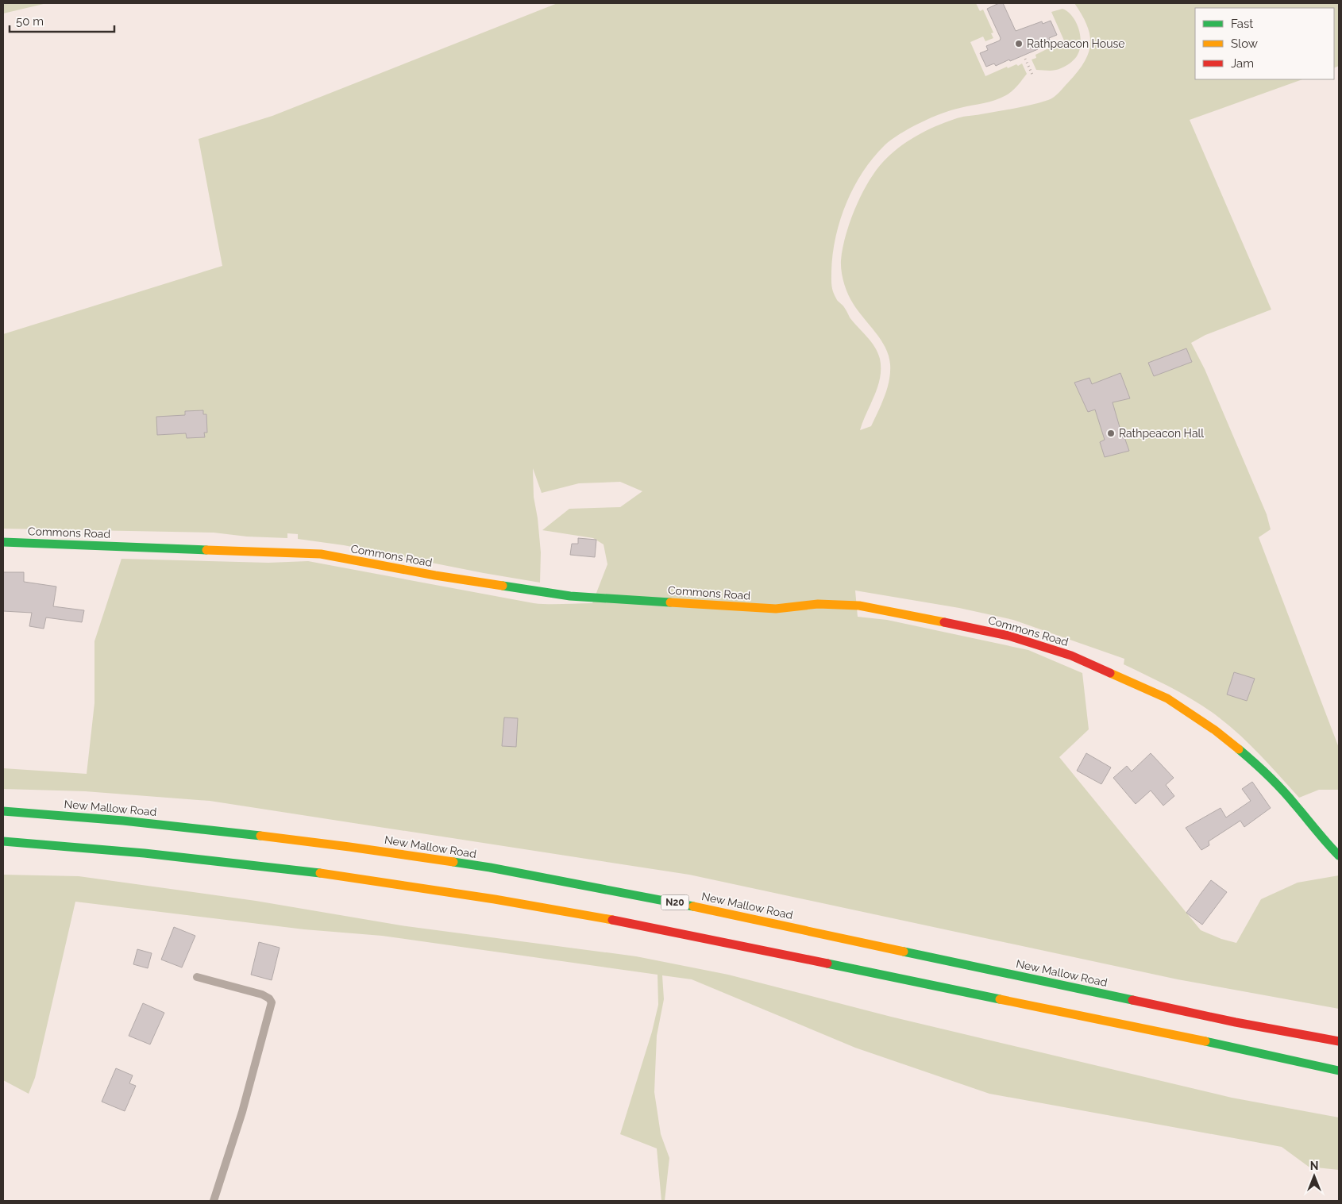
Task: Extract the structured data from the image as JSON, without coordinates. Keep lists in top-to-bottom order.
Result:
{
  "streets": {
    "main road": ["Commons Road", "New Mallow Road", "N20"]
  },
  "places": ["Rathpeacon House", "Rathpeacon Hall"],
  "legend": ["Fast", "Slow", "Jam"],
  "scale_bar": "50 m",
  "north": "top"
}
